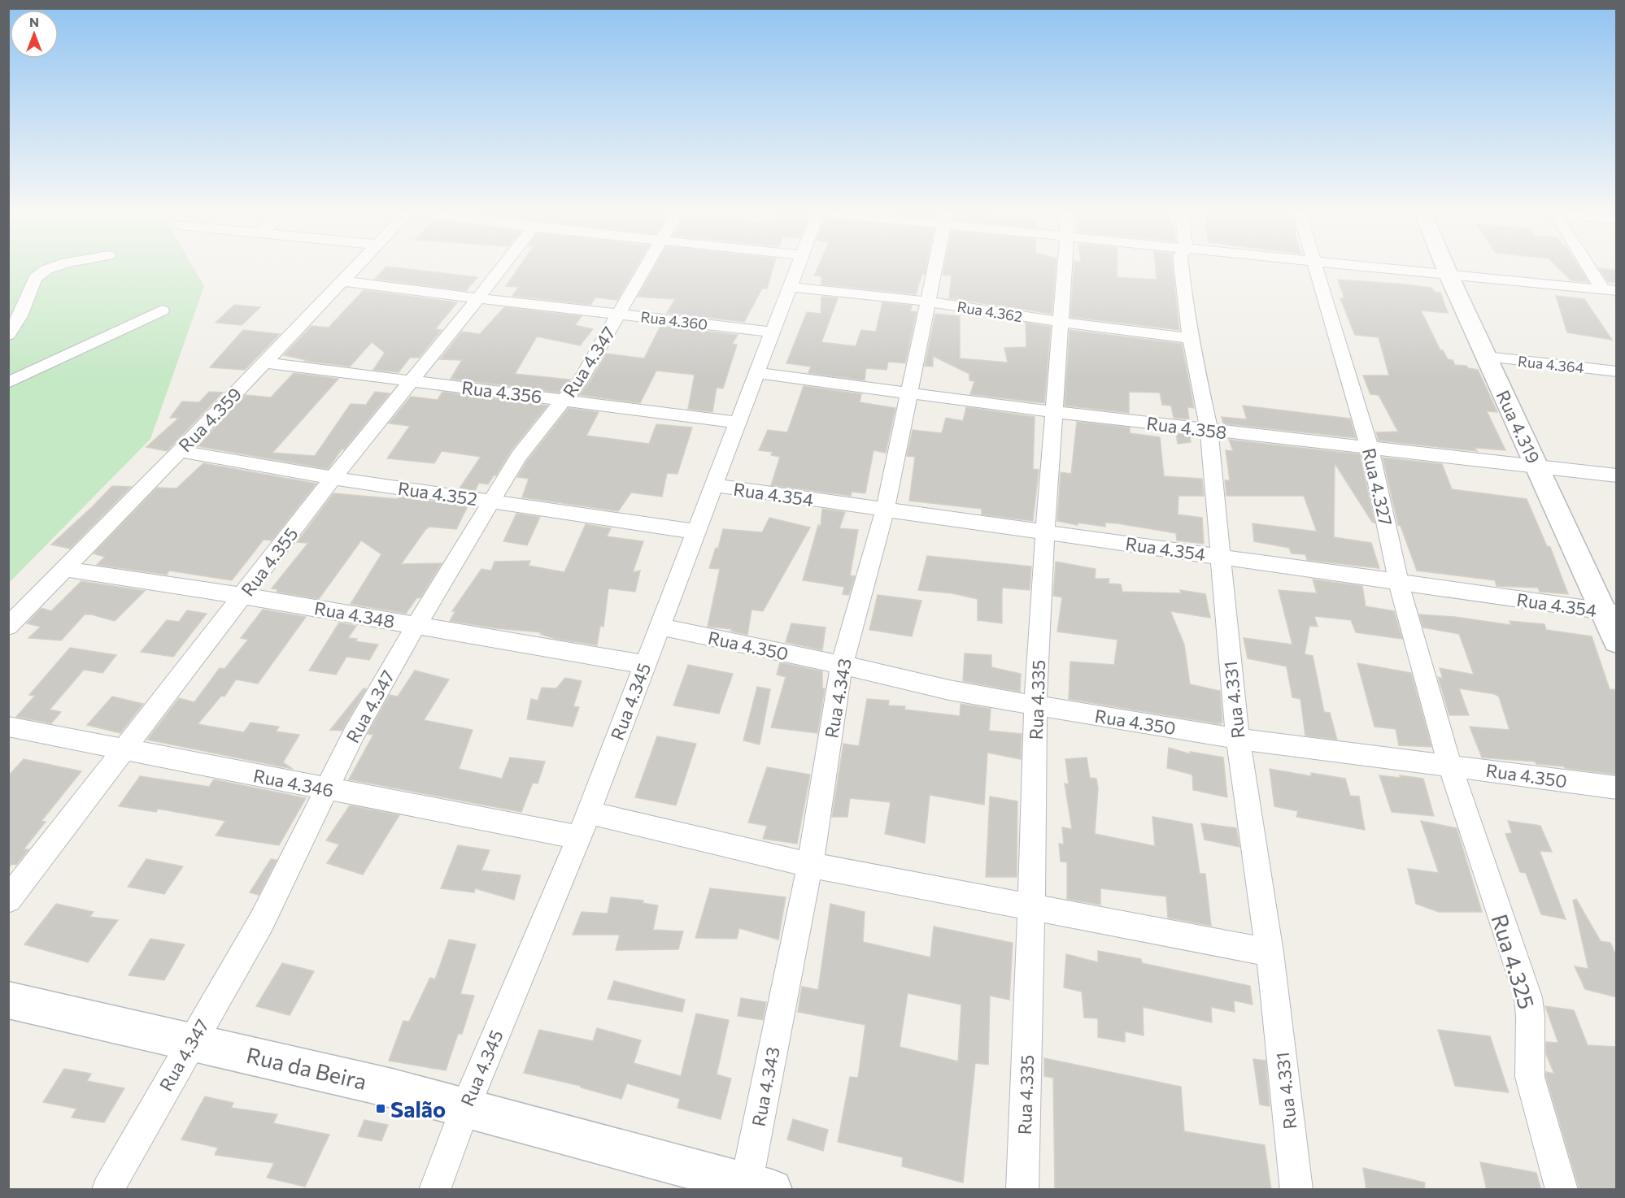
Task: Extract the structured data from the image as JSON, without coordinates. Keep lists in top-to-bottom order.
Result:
{
  "streets": {
    "street": [
      "Rua 4.362",
      "Rua 4.360",
      "Rua 4.347",
      "Rua 4.364",
      "Rua 4.356",
      "Rua 4.359",
      "Rua 4.319",
      "Rua 4.358",
      "Rua 4.327",
      "Rua 4.352",
      "Rua 4.354",
      "Rua 4.355",
      "Rua 4.348",
      "Rua 4.350",
      "Rua 4.343",
      "Rua 4.335",
      "Rua 4.331",
      "Rua 4.345",
      "Rua 4.346",
      "Rua 4.325",
      "Rua da Beira"
    ]
  },
  "crossings": [
    ["Rua 4.362", "Rua 4.343"],
    ["Rua 4.362", "Rua 4.335"],
    ["Rua 4.362", "Rua 4.331"],
    ["Rua 4.362", "Rua 4.345"],
    ["Rua 4.360", "Rua 4.347"],
    ["Rua 4.360", "Rua 4.359"],
    ["Rua 4.360", "Rua 4.355"],
    ["Rua 4.360", "Rua 4.345"],
    ["Rua 4.347", "Rua 4.356"],
    ["Rua 4.347", "Rua 4.352"],
    ["Rua 4.347", "Rua 4.348"],
    ["Rua 4.347", "Rua 4.346"],
    ["Rua 4.347", "Rua da Beira"],
    ["Rua 4.364", "Rua 4.319"],
    ["Rua 4.356", "Rua 4.359"],
    ["Rua 4.356", "Rua 4.355"],
    ["Rua 4.356", "Rua 4.345"],
    ["Rua 4.359", "Rua 4.352"],
    ["Rua 4.359", "Rua 4.348"],
    ["Rua 4.319", "Rua 4.358"],
    ["Rua 4.319", "Rua 4.354"],
    ["Rua 4.358", "Rua 4.327"],
    ["Rua 4.358", "Rua 4.343"],
    ["Rua 4.358", "Rua 4.335"],
    ["Rua 4.358", "Rua 4.331"],
    ["Rua 4.358", "Rua 4.345"],
    ["Rua 4.327", "Rua 4.354"],
    ["Rua 4.327", "Rua 4.350"],
    ["Rua 4.327", "Rua 4.325"],
    ["Rua 4.352", "Rua 4.355"],
    ["Rua 4.352", "Rua 4.345"],
    ["Rua 4.354", "Rua 4.343"],
    ["Rua 4.354", "Rua 4.335"],
    ["Rua 4.354", "Rua 4.331"],
    ["Rua 4.354", "Rua 4.345"],
    ["Rua 4.355", "Rua 4.348"],
    ["Rua 4.355", "Rua 4.346"],
    ["Rua 4.348", "Rua 4.345"],
    ["Rua 4.350", "Rua 4.343"],
    ["Rua 4.350", "Rua 4.335"],
    ["Rua 4.350", "Rua 4.331"],
    ["Rua 4.350", "Rua 4.345"],
    ["Rua 4.350", "Rua 4.325"],
    ["Rua 4.343", "Rua da Beira"],
    ["Rua 4.345", "Rua 4.346"],
    ["Rua 4.345", "Rua da Beira"]
  ],
  "places": {
    "transit": ["Salão"]
  },
  "north": "top"
}
